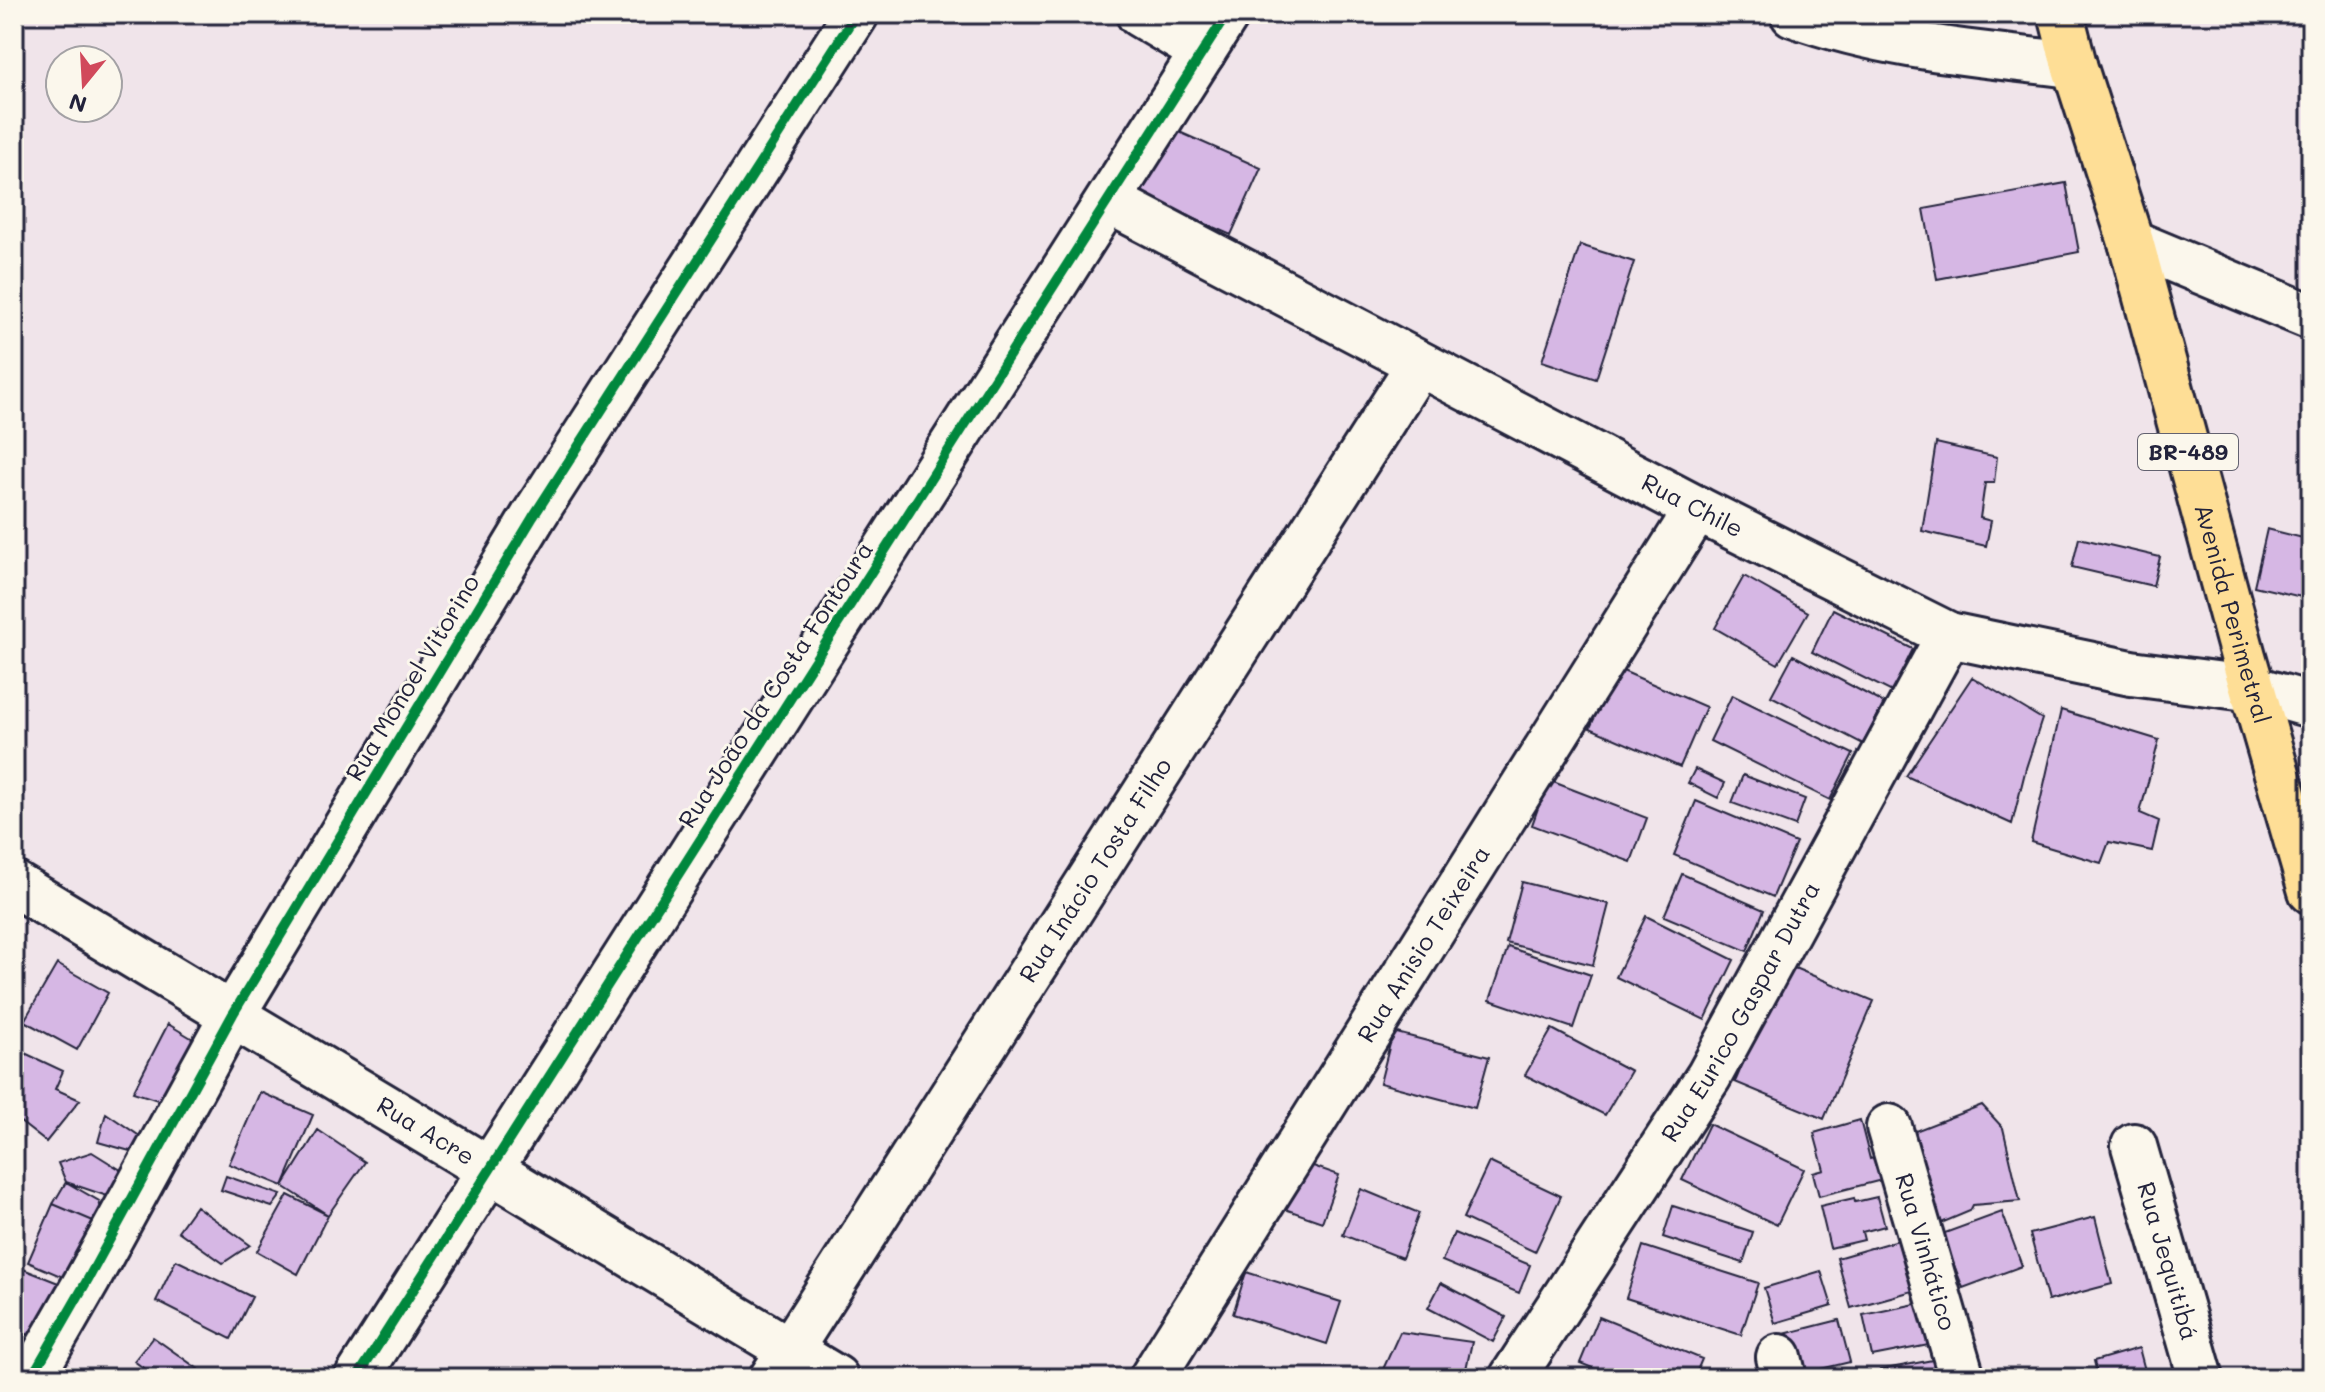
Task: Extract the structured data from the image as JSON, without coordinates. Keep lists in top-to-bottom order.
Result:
{
  "streets": {
    "main road": ["BR-489", "Avenida Perimetral"],
    "street": [
      "Rua Chile",
      "Rua Monoel Vitorino",
      "Rua João da Costa Fontoura",
      "Rua Inácio Tosta Filho",
      "Rua Anisio Teixeira",
      "Rua Eurico Gaspar Dutra",
      "Rua Acre",
      "Rua Vinhático",
      "Rua Jequitibá"
    ]
  },
  "crossings": [
    ["Rua Chile", "Avenida Perimetral"],
    ["Rua Chile", "Rua João da Costa Fontoura"],
    ["Rua Chile", "Rua Inácio Tosta Filho"],
    ["Rua Chile", "Rua Anisio Teixeira"],
    ["Rua Chile", "Rua Eurico Gaspar Dutra"],
    ["Rua Monoel Vitorino", "Rua Acre"],
    ["Rua João da Costa Fontoura", "Rua Acre"],
    ["Rua Inácio Tosta Filho", "Rua Acre"]
  ],
  "north": "bottom"
}
